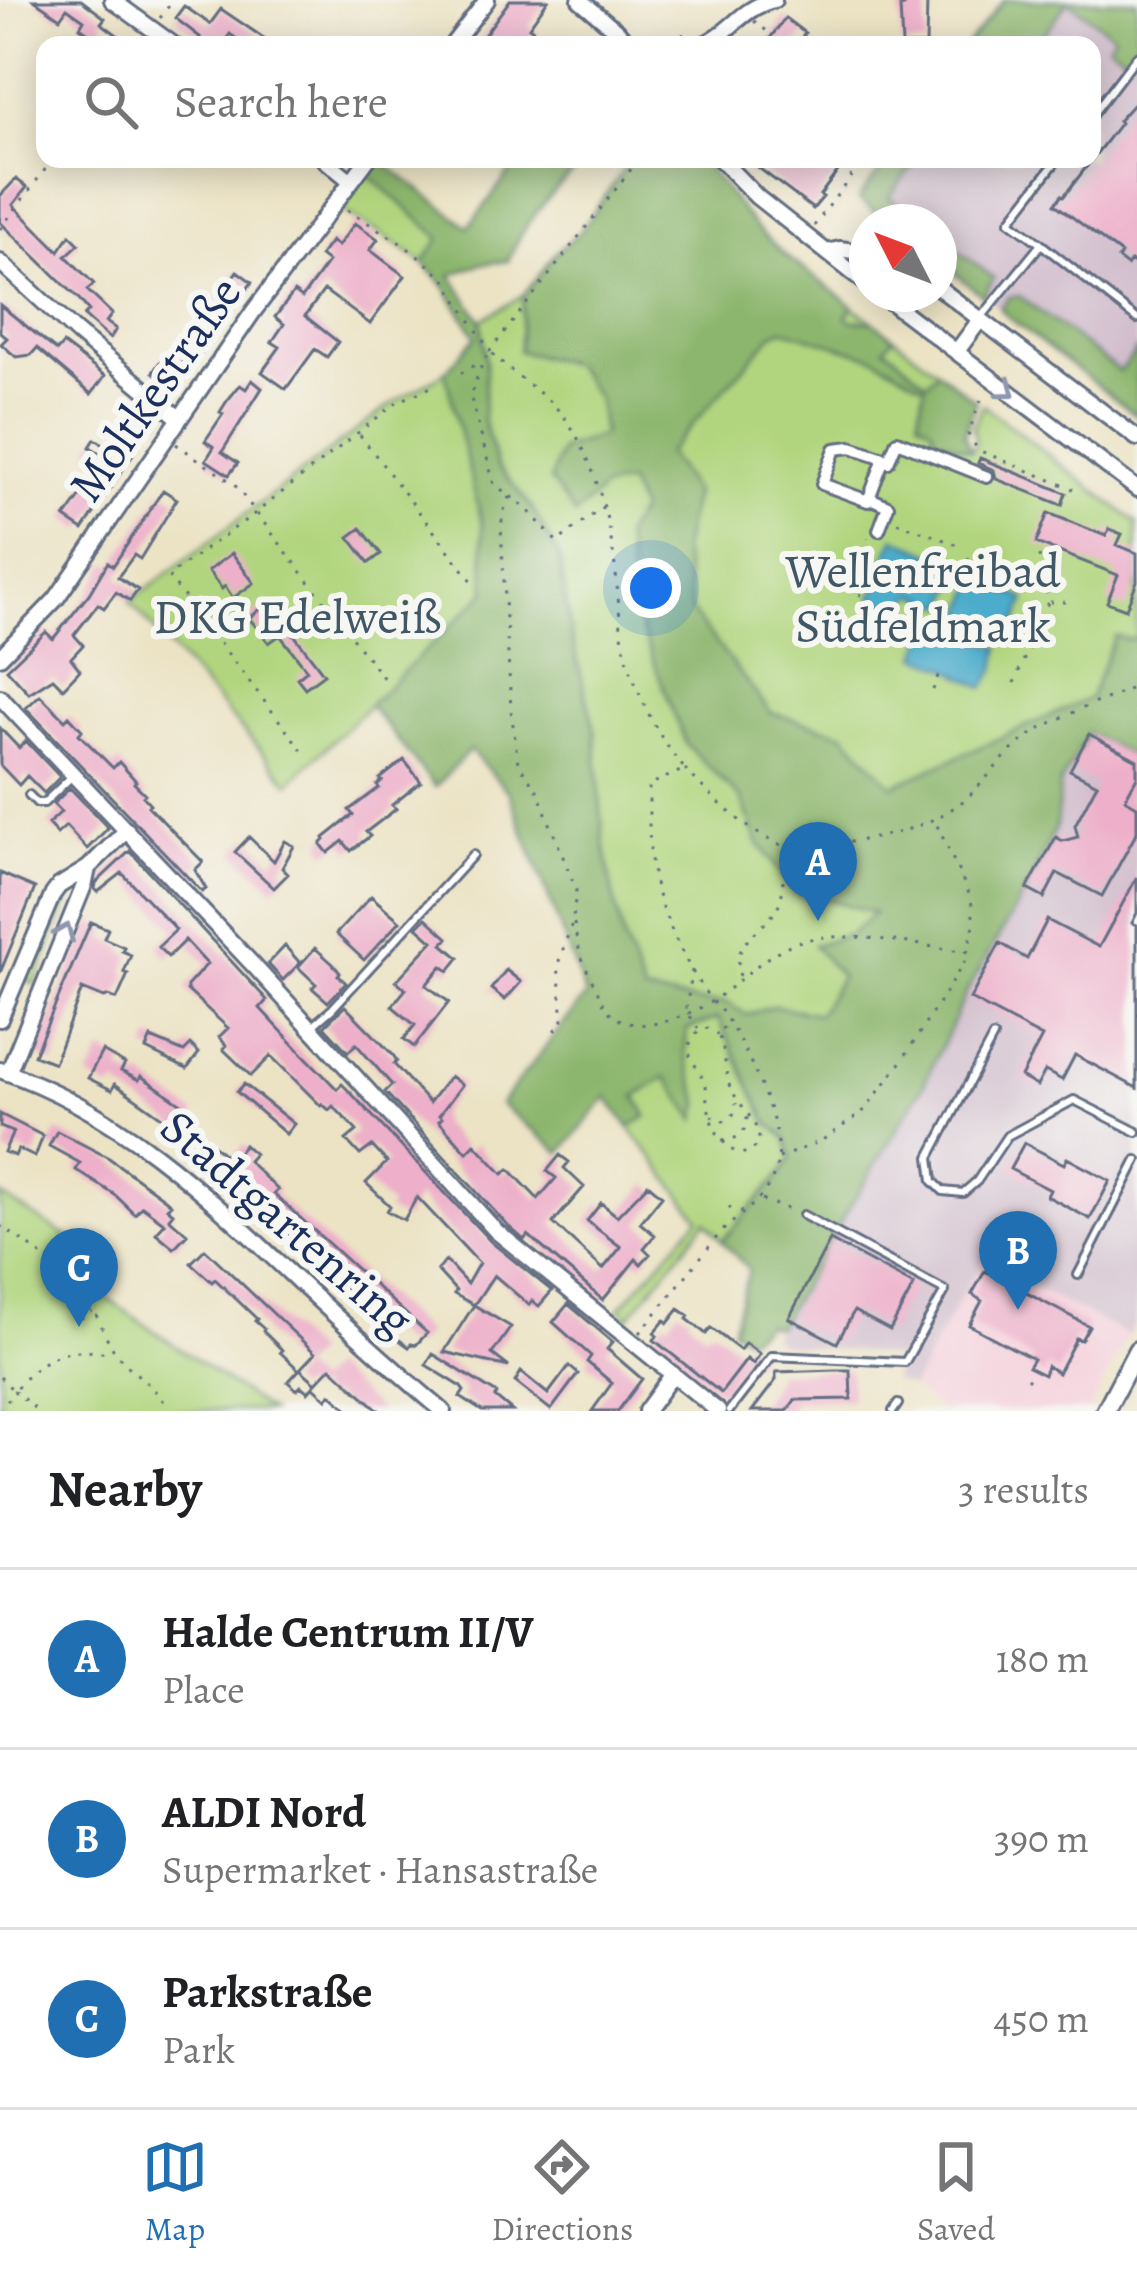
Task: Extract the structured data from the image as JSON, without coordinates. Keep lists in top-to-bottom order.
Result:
{
  "streets": {
    "street": ["Moltkestraße", "Stadtgartenring"]
  },
  "parks": ["Wellenfreibad Südfeldmark", "DKG Edelweiß"],
  "north": "top left",
  "page": {
    "search": "Search here",
    "pins": ["A", "B", "C"],
    "heading": ["Nearby", "3 results"],
    "list": [
      {
        "mark": "A",
        "name": "Halde Centrum II/V",
        "note": "Place",
        "value": "180 m"
      },
      {
        "mark": "B",
        "name": "ALDI Nord",
        "note": "Supermarket · Hansastraße",
        "value": "390 m"
      },
      {
        "mark": "C",
        "name": "Parkstraße",
        "note": "Park",
        "value": "450 m"
      }
    ],
    "nav": ["Map", "Directions", "Saved"]
  }
}
